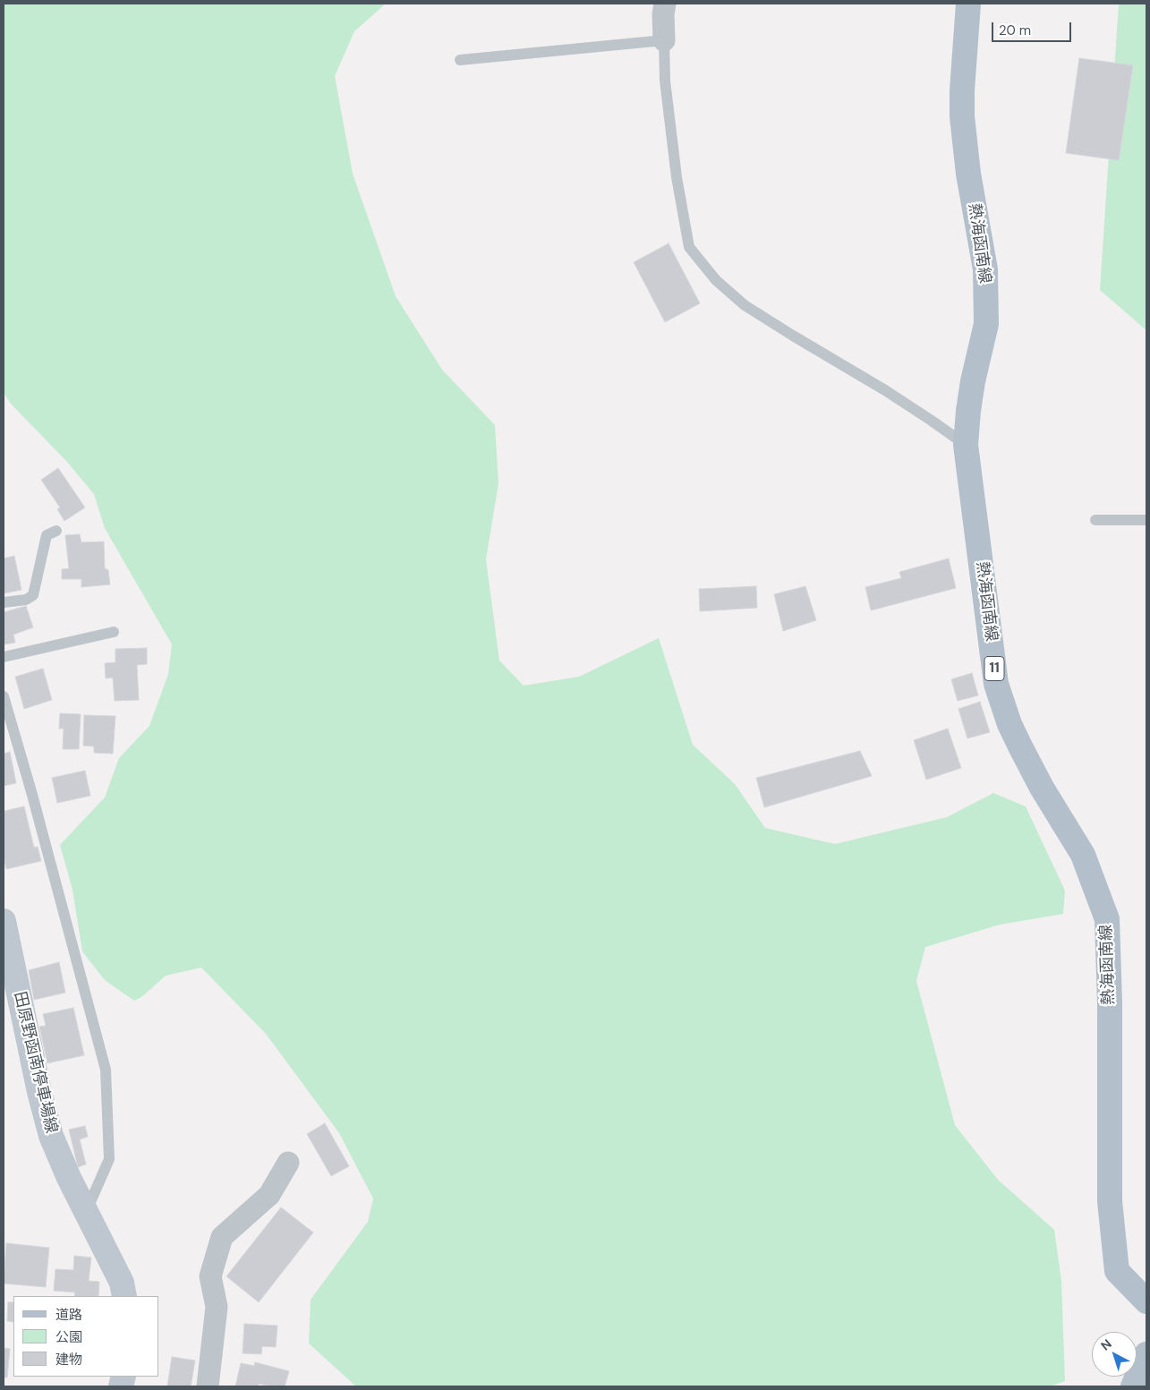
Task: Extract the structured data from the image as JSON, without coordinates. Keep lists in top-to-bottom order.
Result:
{
  "streets": {
    "main road": ["熱海函南線", "11", "田原野函南停車場線"]
  },
  "legend": ["道路", "公園", "建物"],
  "scale_bar": "20 m",
  "north": "top left"
}
